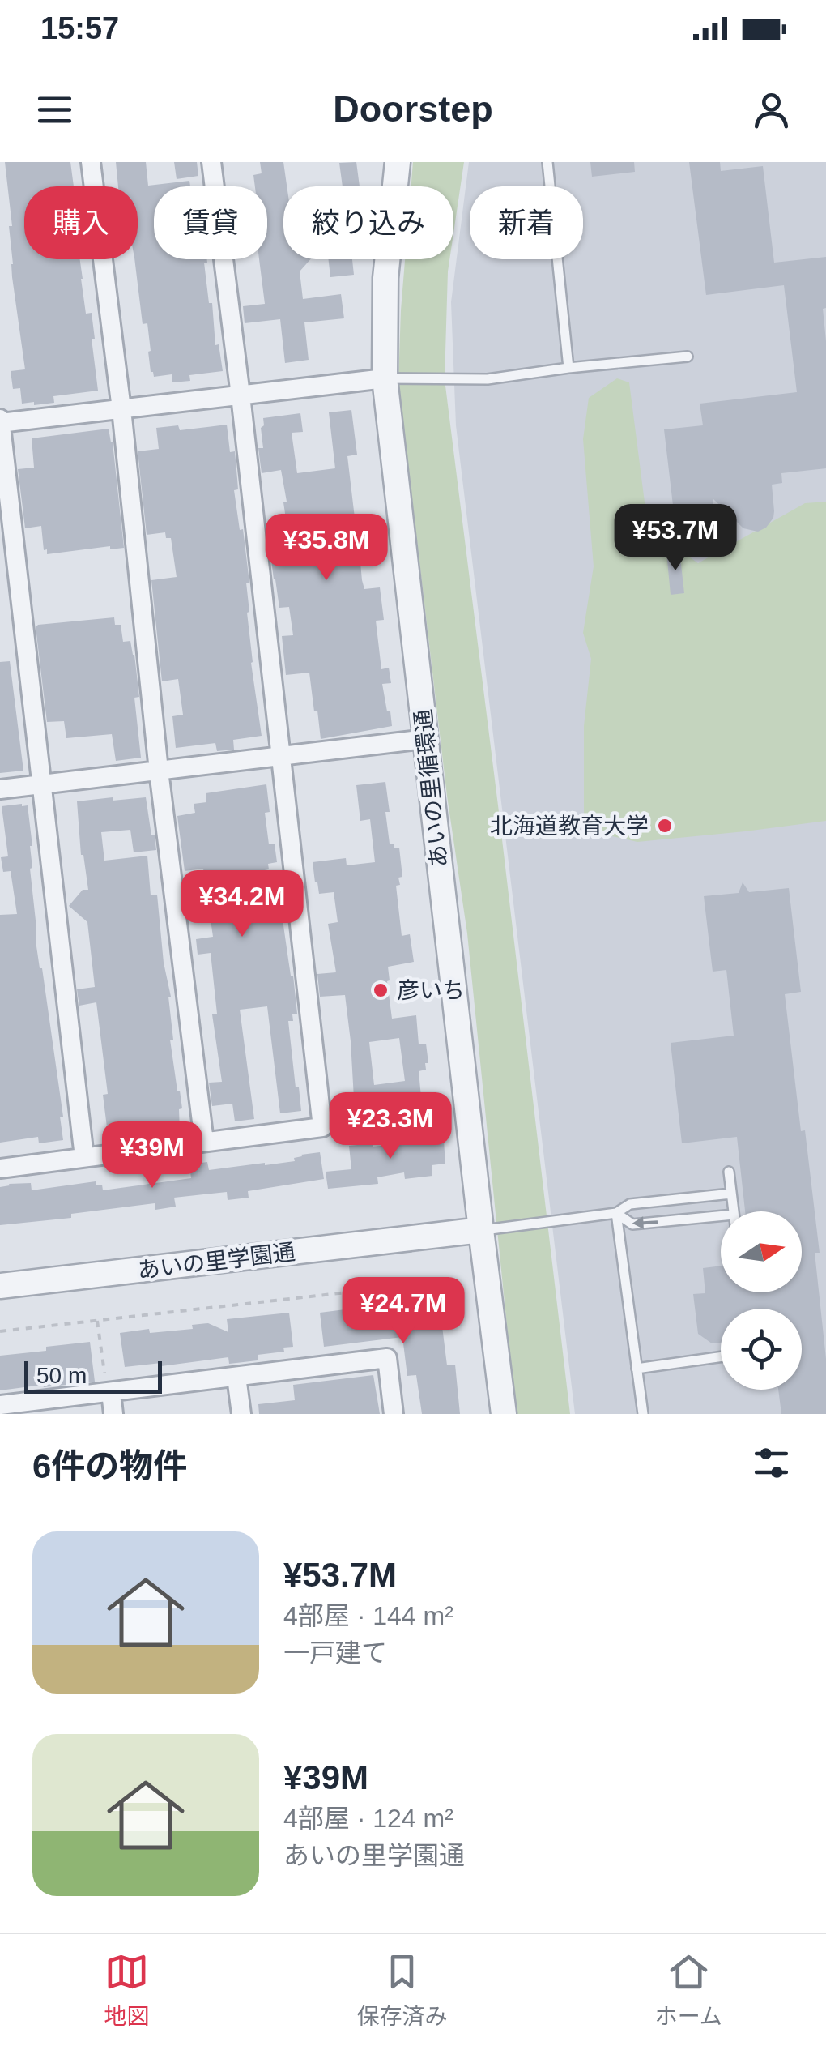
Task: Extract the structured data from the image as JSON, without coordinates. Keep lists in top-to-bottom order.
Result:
{
  "streets": {
    "street": ["あいの里循環通", "あいの里学園通"]
  },
  "crossings": [
    ["あいの里循環通", "あいの里学園通"]
  ],
  "places": ["北海道教育大学", "彦いち"],
  "scale_bar": "50 m",
  "north": "right",
  "page": {
    "status": "15:57",
    "header": "Doorstep",
    "chip": [
      "購入",
      "賃貸",
      "絞り込み",
      "新着"
    ],
    "price": [
      "¥53.7M",
      "¥35.8M",
      "¥34.2M",
      "¥23.3M",
      "¥39M",
      "¥24.7M"
    ],
    "scale": "50 m",
    "heading": "6件の物件",
    "list": [
      {
        "name": "¥53.7M",
        "note": "4部屋 · 144 m² · 一戸建て"
      },
      {
        "name": "¥39M",
        "note": "4部屋 · 124 m² · あいの里学園通"
      }
    ],
    "tabs": ["地図", "保存済み", "ホーム"]
  }
}
